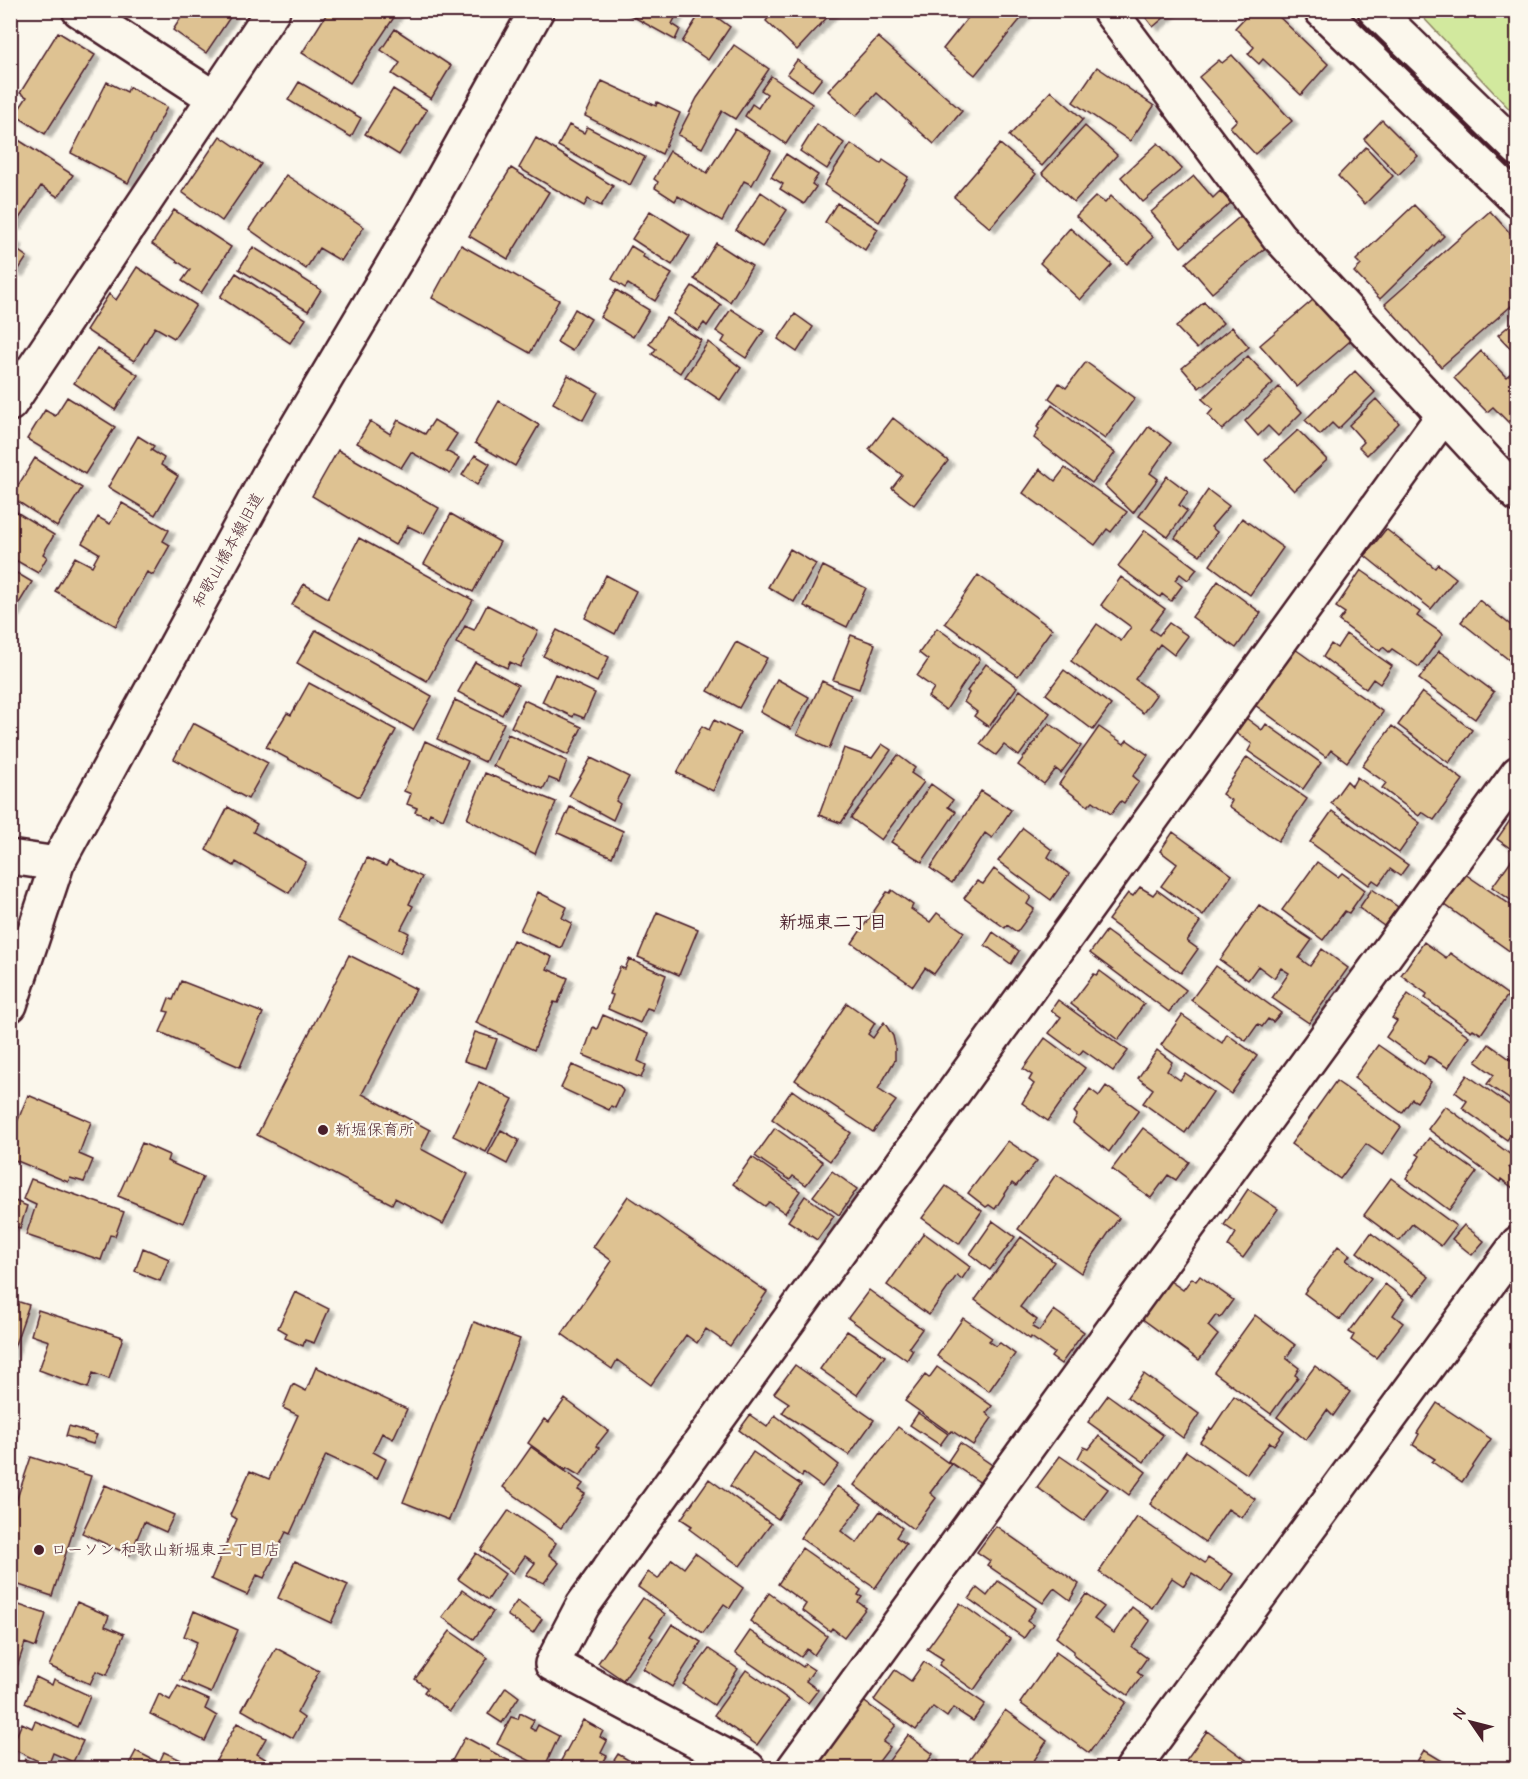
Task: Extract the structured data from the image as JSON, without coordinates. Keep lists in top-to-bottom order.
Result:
{
  "streets": {
    "street": ["和歌山橋本線旧道"]
  },
  "districts": ["新堀東二丁目"],
  "places": ["新堀保育所", "ローソン 和歌山新堀東二丁目店"],
  "north": "top left"
}
